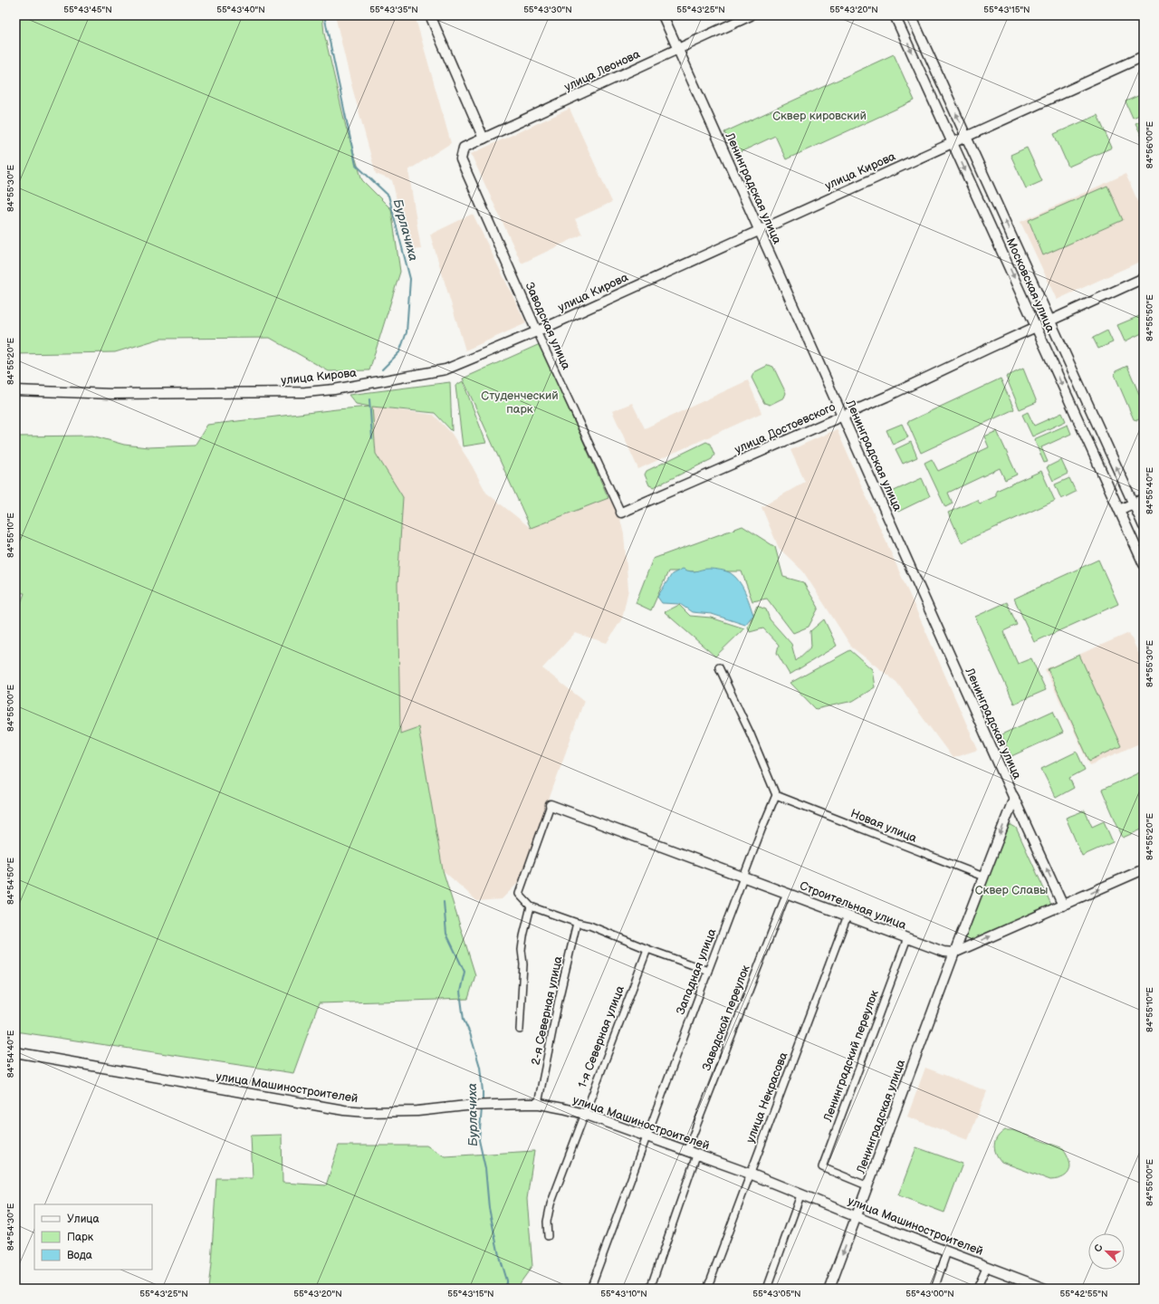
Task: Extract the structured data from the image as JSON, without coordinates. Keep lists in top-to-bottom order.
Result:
{
  "streets": {
    "street": [
      "улица Леонова",
      "улица Кирова",
      "Ленинградская улица",
      "Московская улица",
      "Заводская улица",
      "улица Достоевского",
      "Новая улица",
      "Строительная улица",
      "Западная улица",
      "2-я Северная улица",
      "Заводской переулок",
      "1-я Северная улица",
      "Ленинградский переулок",
      "улица Машиностроителей",
      "улица Некрасова"
    ]
  },
  "crossings": [
    ["улица Леонова", "Ленинградская улица"],
    ["улица Леонова", "Заводская улица"],
    ["улица Кирова", "Ленинградская улица"],
    ["улица Кирова", "Московская улица"],
    ["улица Кирова", "Заводская улица"],
    ["Ленинградская улица", "улица Достоевского"],
    ["Ленинградская улица", "Новая улица"],
    ["Ленинградская улица", "Строительная улица"],
    ["Ленинградская улица", "Ленинградский переулок"],
    ["Ленинградская улица", "улица Машиностроителей"],
    ["Московская улица", "улица Достоевского"],
    ["Заводская улица", "улица Достоевского"],
    ["Новая улица", "Западная улица"],
    ["Строительная улица", "Западная улица"],
    ["Строительная улица", "Заводской переулок"],
    ["Строительная улица", "Ленинградский переулок"],
    ["Строительная улица", "улица Некрасова"],
    ["Западная улица", "улица Машиностроителей"],
    ["2-я Северная улица", "улица Машиностроителей"],
    ["Заводской переулок", "улица Машиностроителей"],
    ["1-я Северная улица", "улица Машиностроителей"],
    ["улица Машиностроителей", "улица Некрасова"]
  ],
  "water": ["Бурлачиха"],
  "parks": ["Сквер кировский", "Студенческий парк", "Сквер Славы"],
  "legend": ["Улица", "Парк", "Вода"],
  "north": "top left",
  "coordinates": [
    "55°43'45\"N",
    "55°43'40\"N",
    "55°43'35\"N",
    "55°43'30\"N",
    "55°43'25\"N",
    "55°43'20\"N",
    "55°43'15\"N",
    "84°56'00\"E",
    "84°55'30\"E",
    "84°55'50\"E",
    "84°55'20\"E",
    "84°55'40\"E",
    "84°55'10\"E",
    "84°55'00\"E",
    "84°54'50\"E",
    "84°54'40\"E",
    "84°54'30\"E",
    "55°43'10\"N",
    "55°43'05\"N",
    "55°43'00\"N",
    "55°42'55\"N"
  ]
}
